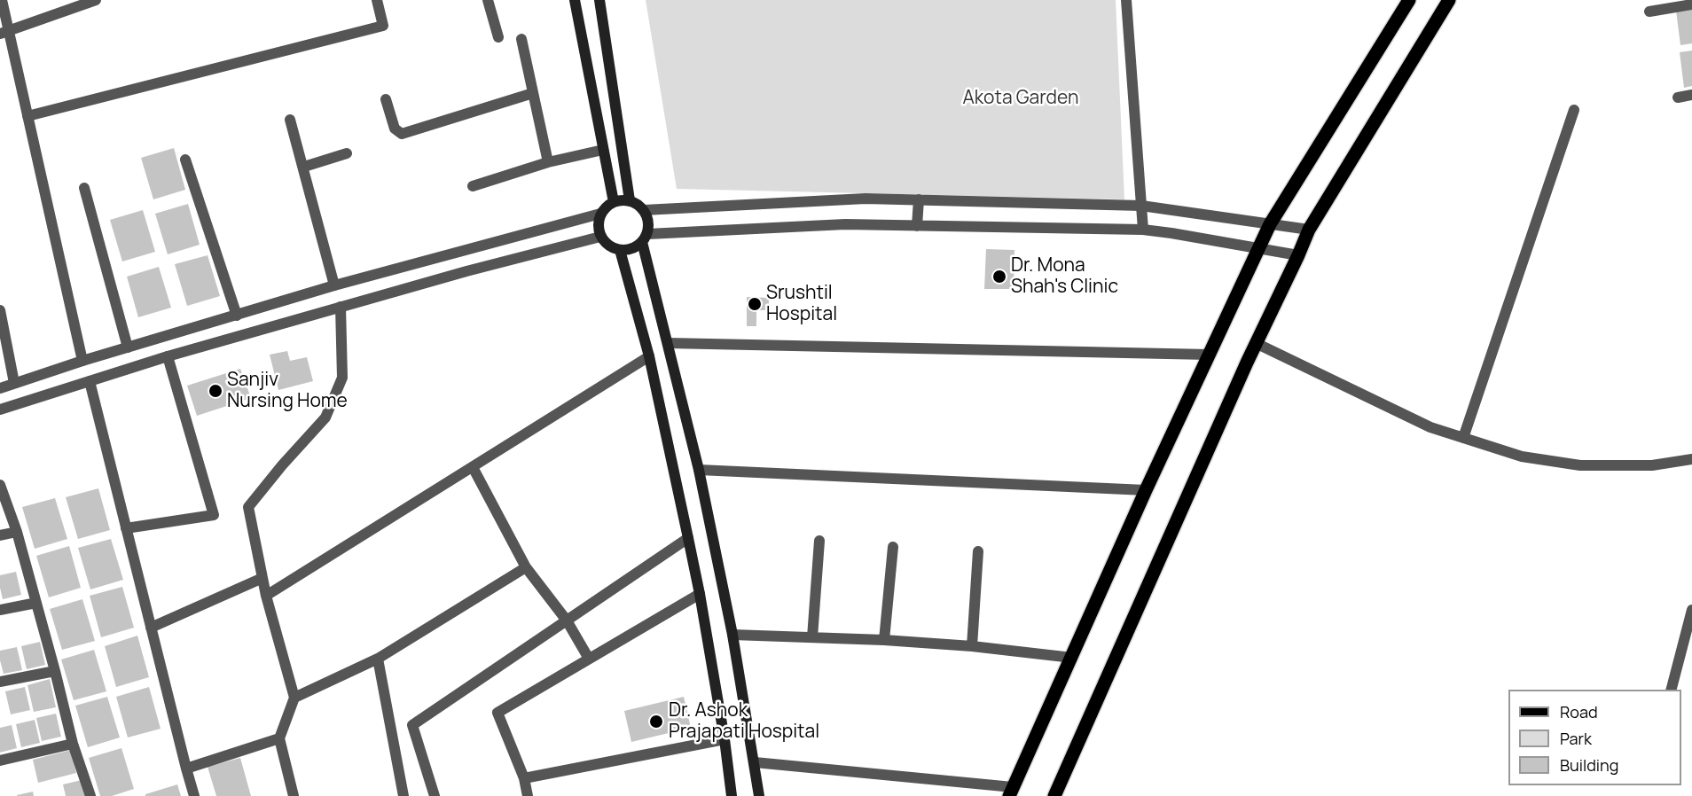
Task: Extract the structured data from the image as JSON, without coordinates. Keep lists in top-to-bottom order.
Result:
{
  "parks": ["Akota Garden"],
  "places": [
    "Dr. Mona Shah's Clinic",
    "Srushtil Hospital",
    "Sanjiv Nursing Home",
    "Dr. Ashok Prajapati Hospital"
  ],
  "legend": ["Road", "Park", "Building"]
}
